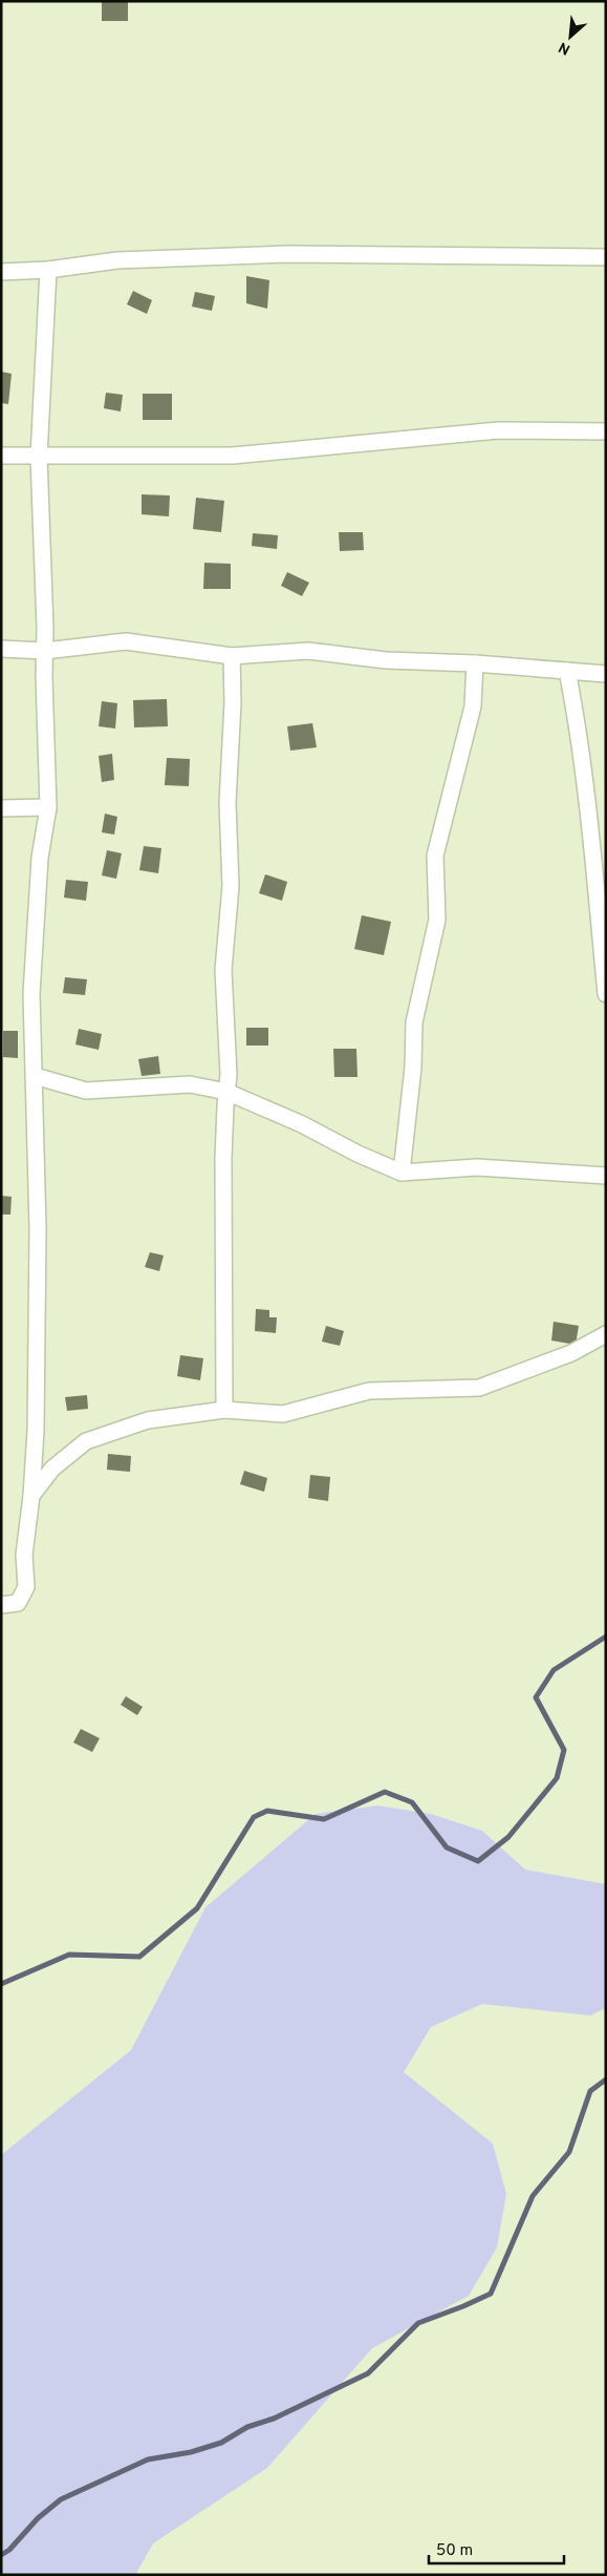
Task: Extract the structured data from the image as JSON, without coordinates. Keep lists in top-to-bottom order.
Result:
{
  "scale_bar": "50 m",
  "north": "bottom left"
}
